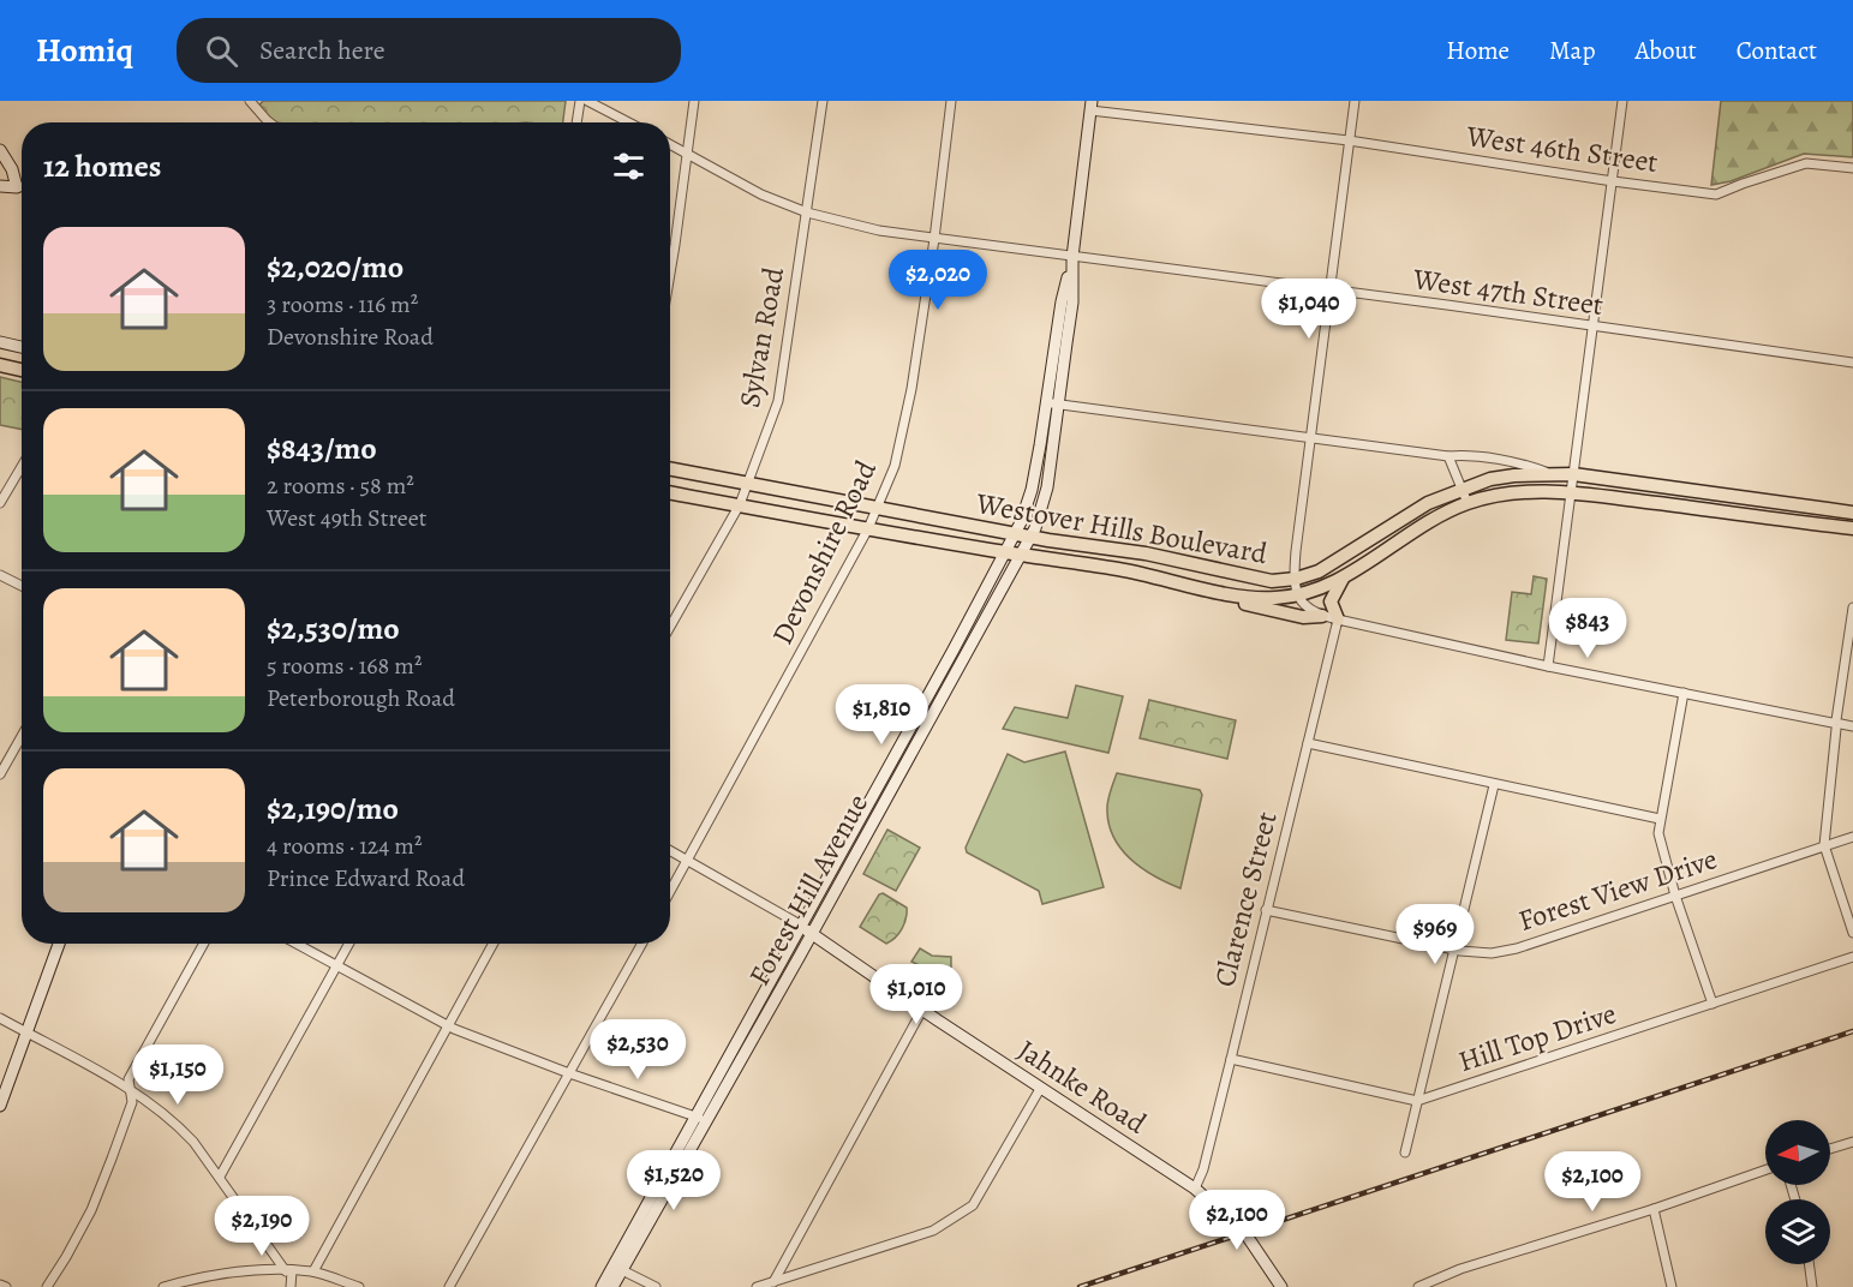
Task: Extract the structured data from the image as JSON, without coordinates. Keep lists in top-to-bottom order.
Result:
{
  "streets": {
    "main road": ["Westover Hills Boulevard", "Forest Hill Avenue", "Jahnke Road"],
    "street": [
      "West 46th Street",
      "West 47th Street",
      "Sylvan Road",
      "Devonshire Road",
      "Forest View Drive",
      "Clarence Street",
      "Hill Top Drive"
    ]
  },
  "crossings": [
    ["West 46th Street", "Forest Hill Avenue"],
    ["West 47th Street", "Sylvan Road"],
    ["West 47th Street", "Devonshire Road"],
    ["West 47th Street", "Forest Hill Avenue"],
    ["Sylvan Road", "Westover Hills Boulevard"],
    ["Westover Hills Boulevard", "Devonshire Road"],
    ["Westover Hills Boulevard", "Forest Hill Avenue"],
    ["Forest Hill Avenue", "Jahnke Road"],
    ["Forest View Drive", "Clarence Street"],
    ["Clarence Street", "Jahnke Road"]
  ],
  "north": "left",
  "page": {
    "header": "Homiq",
    "search": "Search here",
    "nav": [
      "Home",
      "Map",
      "About",
      "Contact"
    ],
    "heading": "12 homes",
    "list": [
      {
        "name": "$2,020/mo",
        "note": "3 rooms · 116 m² · Devonshire Road"
      },
      {
        "name": "$843/mo",
        "note": "2 rooms · 58 m² · West 49th Street"
      },
      {
        "name": "$2,530/mo",
        "note": "5 rooms · 168 m² · Peterborough Road"
      },
      {
        "name": "$2,190/mo",
        "note": "4 rooms · 124 m² · Prince Edward Road"
      }
    ],
    "price": [
      "$2,020",
      "$1,040",
      "$843",
      "$1,810",
      "$969",
      "$1,010",
      "$2,530",
      "$1,150",
      "$1,520",
      "$2,100",
      "$2,100",
      "$2,190"
    ]
  }
}
